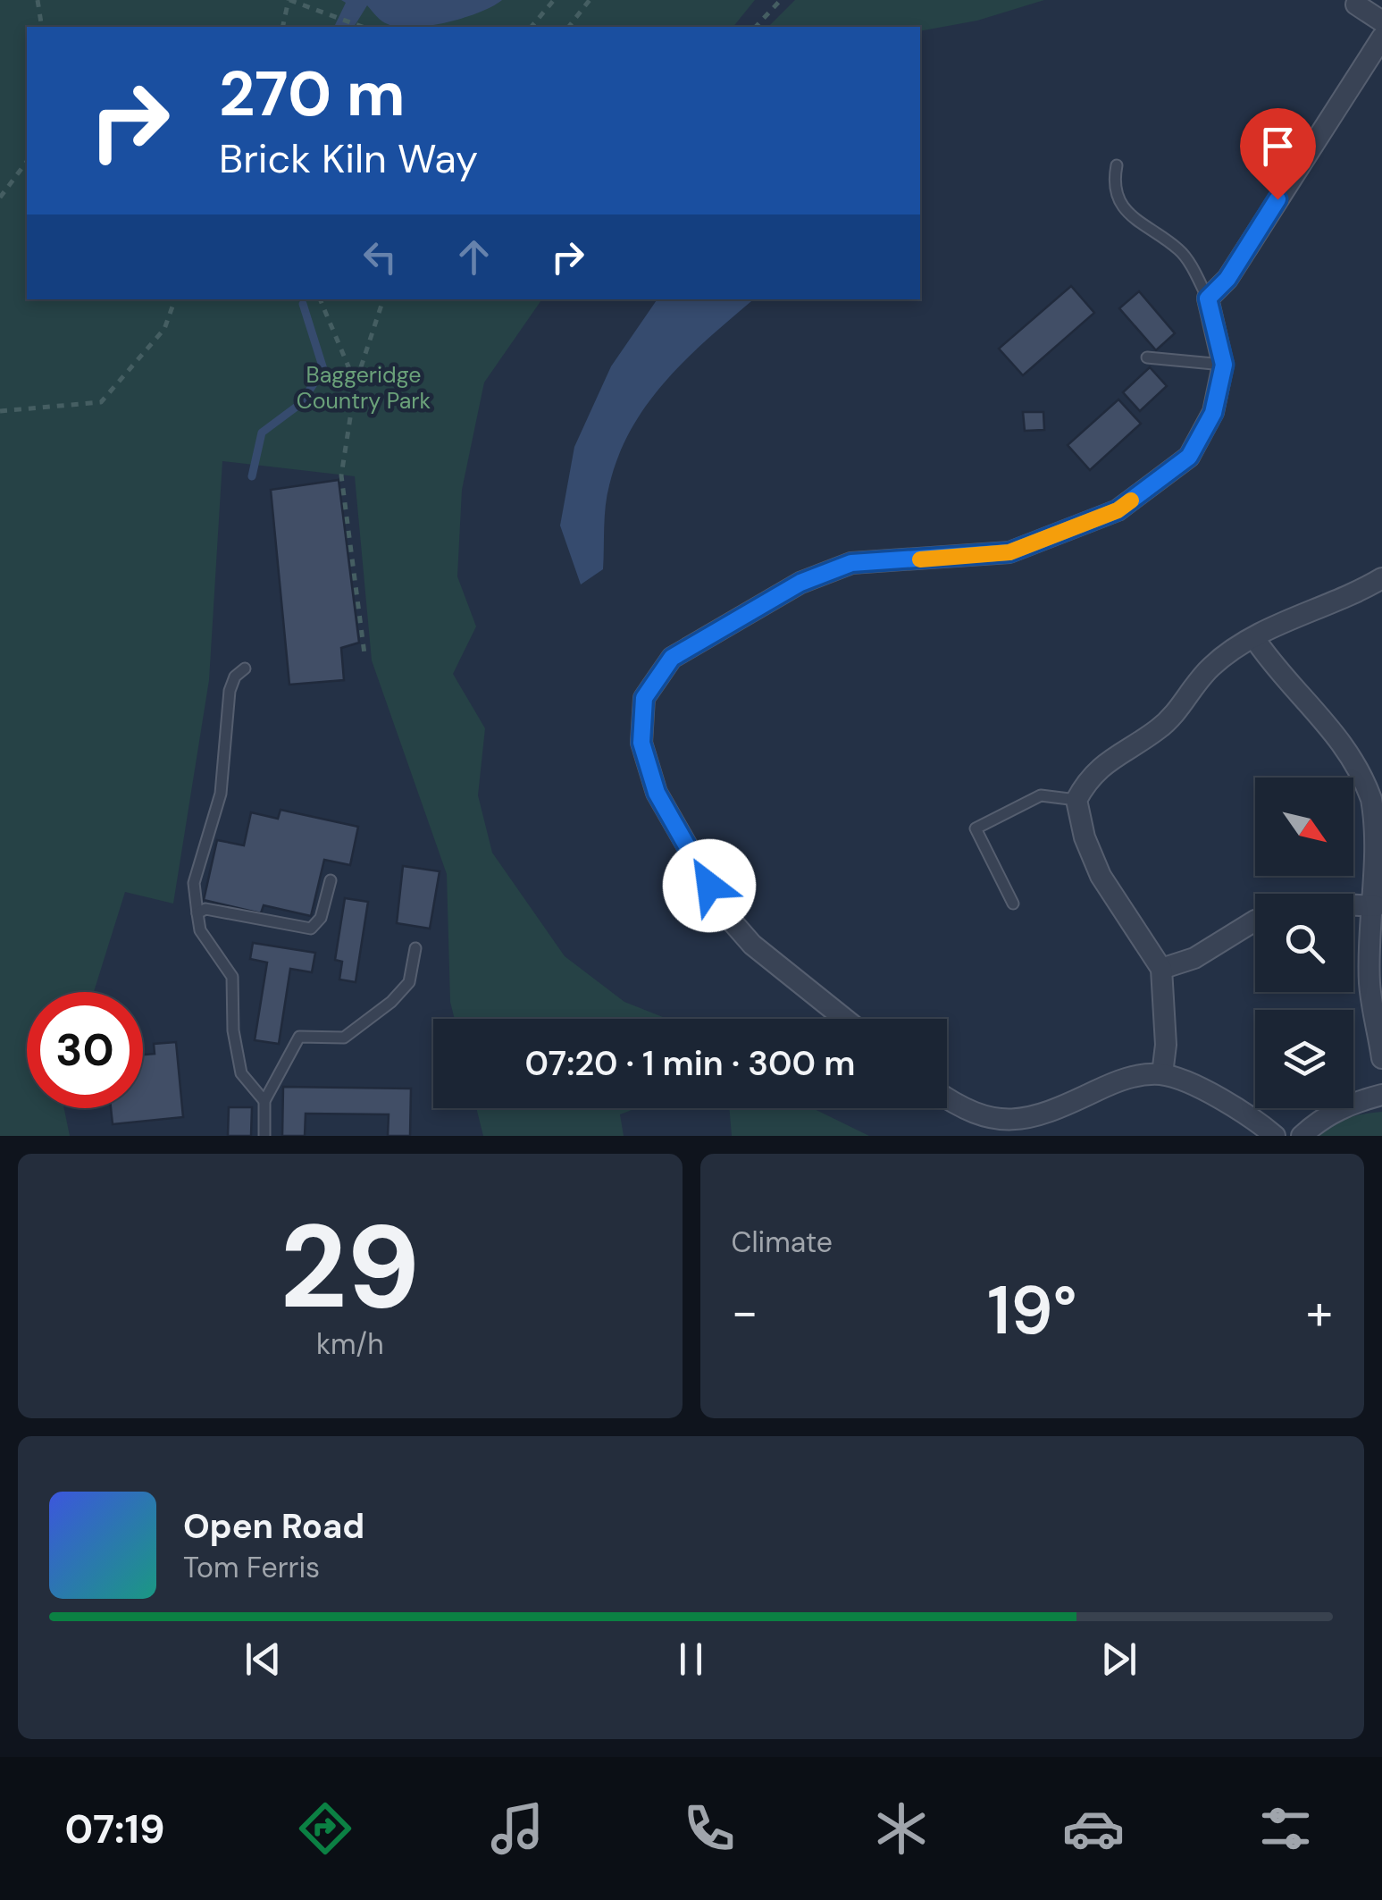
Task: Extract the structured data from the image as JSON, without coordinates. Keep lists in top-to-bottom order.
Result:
{
  "parks": ["Baggeridge Country Park"],
  "north": "bottom right",
  "page": {
    "turn": ["270 m", "Brick Kiln Way"],
    "limit": "30",
    "trip": "07:20 · 1 min · 300 m",
    "tile": [
      ["29", "km/h"],
      "Climate"
    ],
    "heat": ["−", "19°", "+"],
    "song": ["Open Road", "Tom Ferris"],
    "tabs": "07:19"
  }
}
